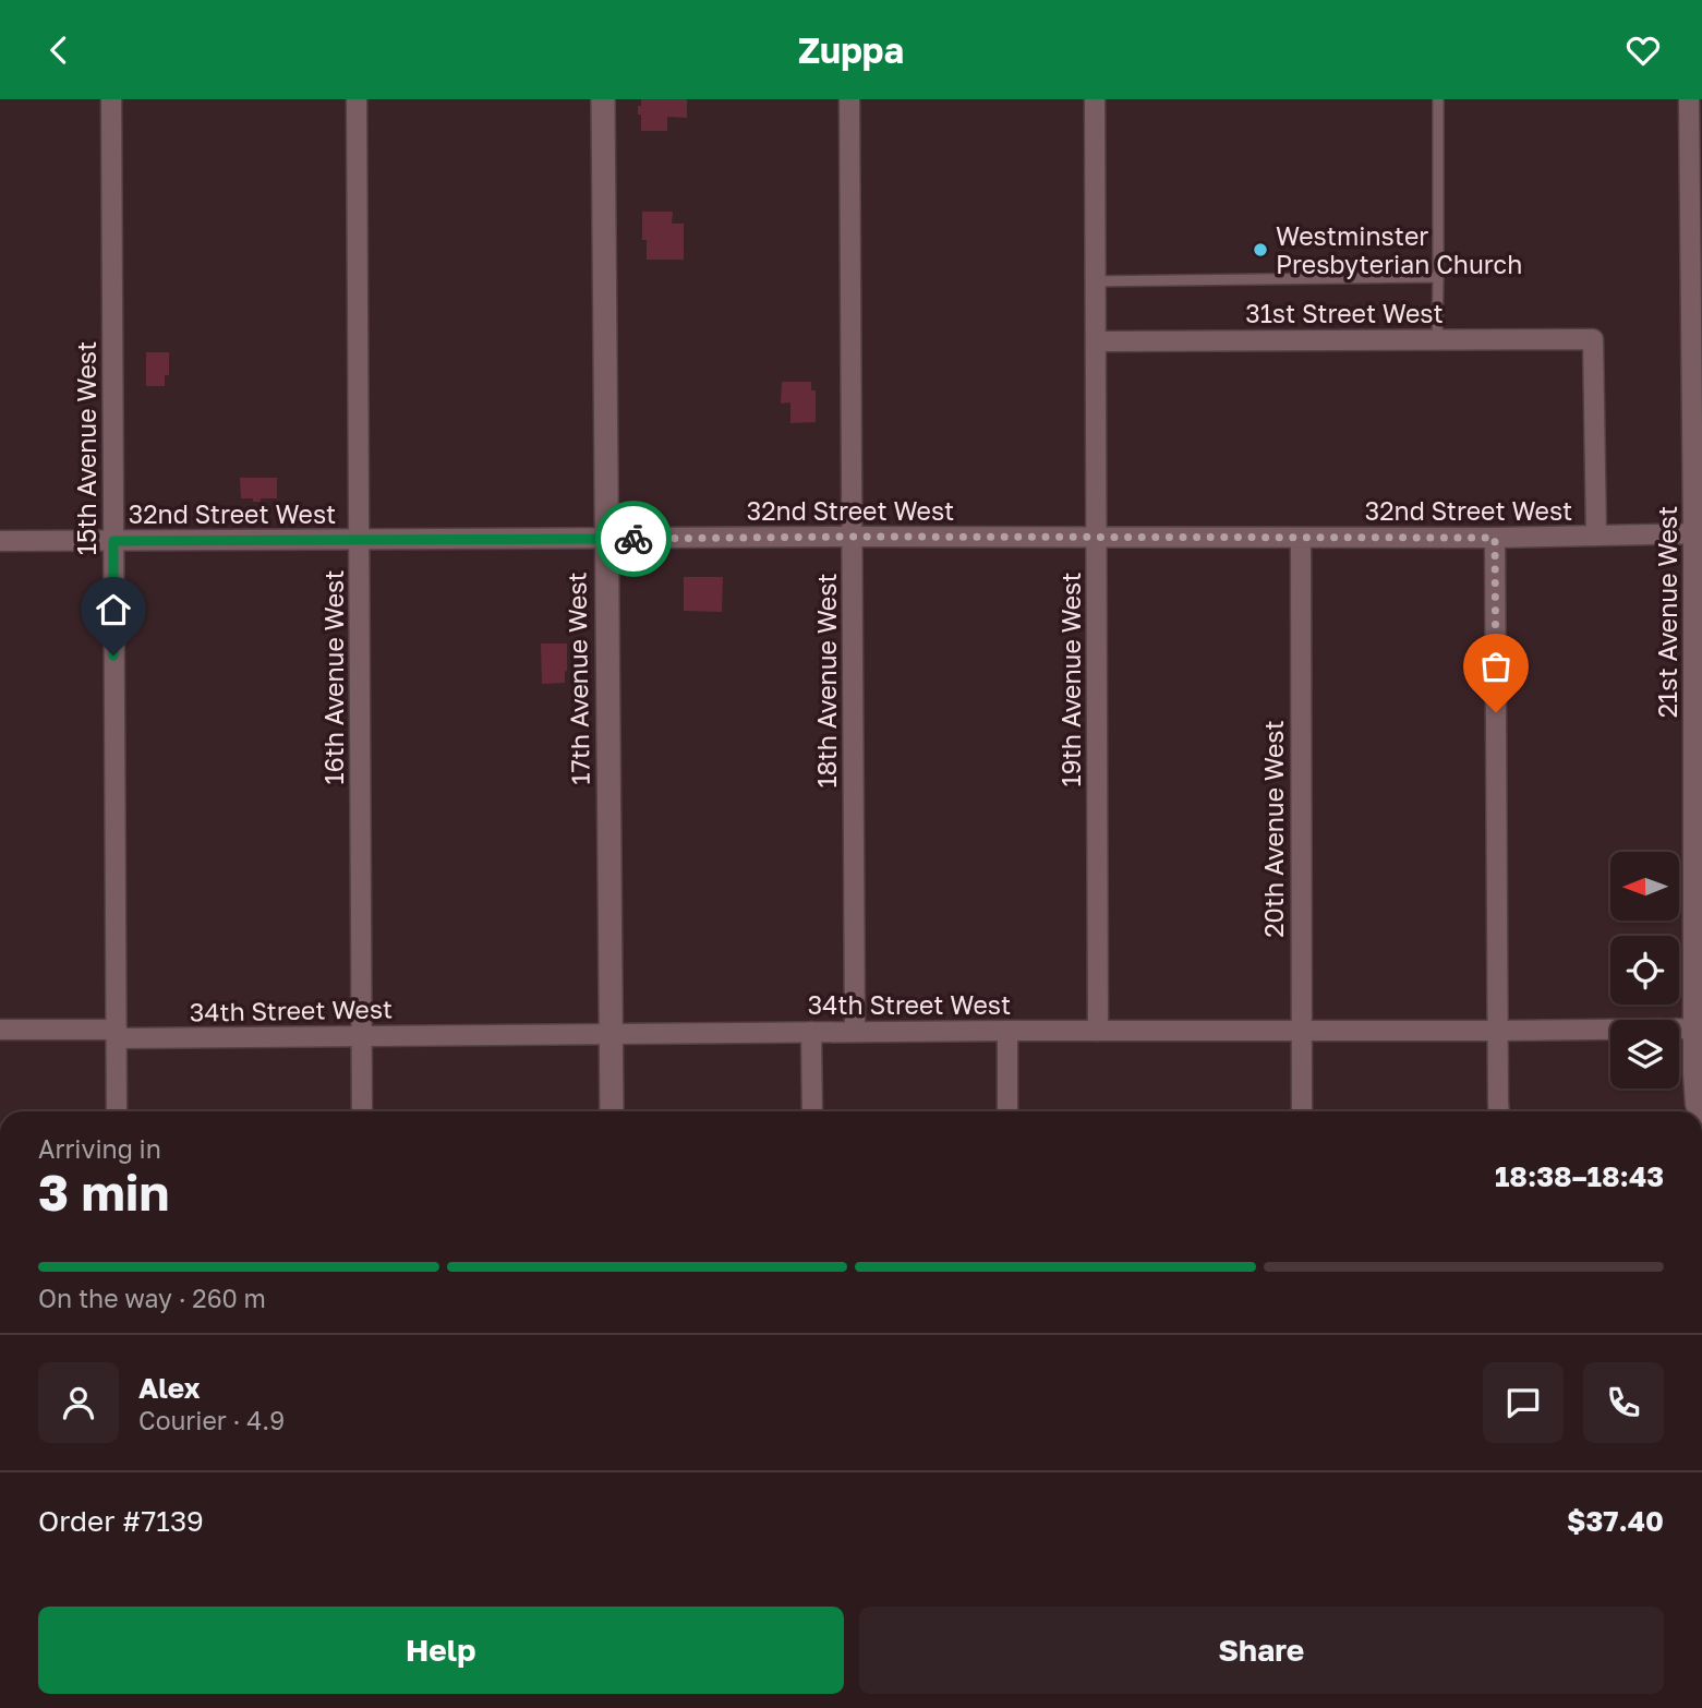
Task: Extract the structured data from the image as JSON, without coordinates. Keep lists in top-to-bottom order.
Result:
{
  "streets": {
    "street": [
      "31st Street West",
      "15th Avenue West",
      "32nd Street West",
      "21st Avenue West",
      "16th Avenue West",
      "17th Avenue West",
      "19th Avenue West",
      "18th Avenue West",
      "20th Avenue West",
      "34th Street West"
    ]
  },
  "crossings": [
    ["31st Street West", "32nd Street West"],
    ["31st Street West", "19th Avenue West"],
    ["15th Avenue West", "32nd Street West"],
    ["15th Avenue West", "34th Street West"],
    ["32nd Street West", "21st Avenue West"],
    ["32nd Street West", "16th Avenue West"],
    ["32nd Street West", "17th Avenue West"],
    ["32nd Street West", "19th Avenue West"],
    ["32nd Street West", "18th Avenue West"],
    ["32nd Street West", "20th Avenue West"],
    ["21st Avenue West", "34th Street West"],
    ["16th Avenue West", "34th Street West"],
    ["17th Avenue West", "34th Street West"],
    ["19th Avenue West", "34th Street West"],
    ["18th Avenue West", "34th Street West"],
    ["20th Avenue West", "34th Street West"]
  ],
  "places": ["Westminster Presbyterian Church"],
  "north": "left",
  "page": {
    "header": "Zuppa",
    "heading": ["3 min", "Arriving in", "18:38–18:43"],
    "panel": [
      "Alex",
      "Courier · 4.9",
      "Order #7139",
      "$37.40"
    ],
    "bar": "On the way · 260 m",
    "buttons": ["Help", "Share"]
  }
}
